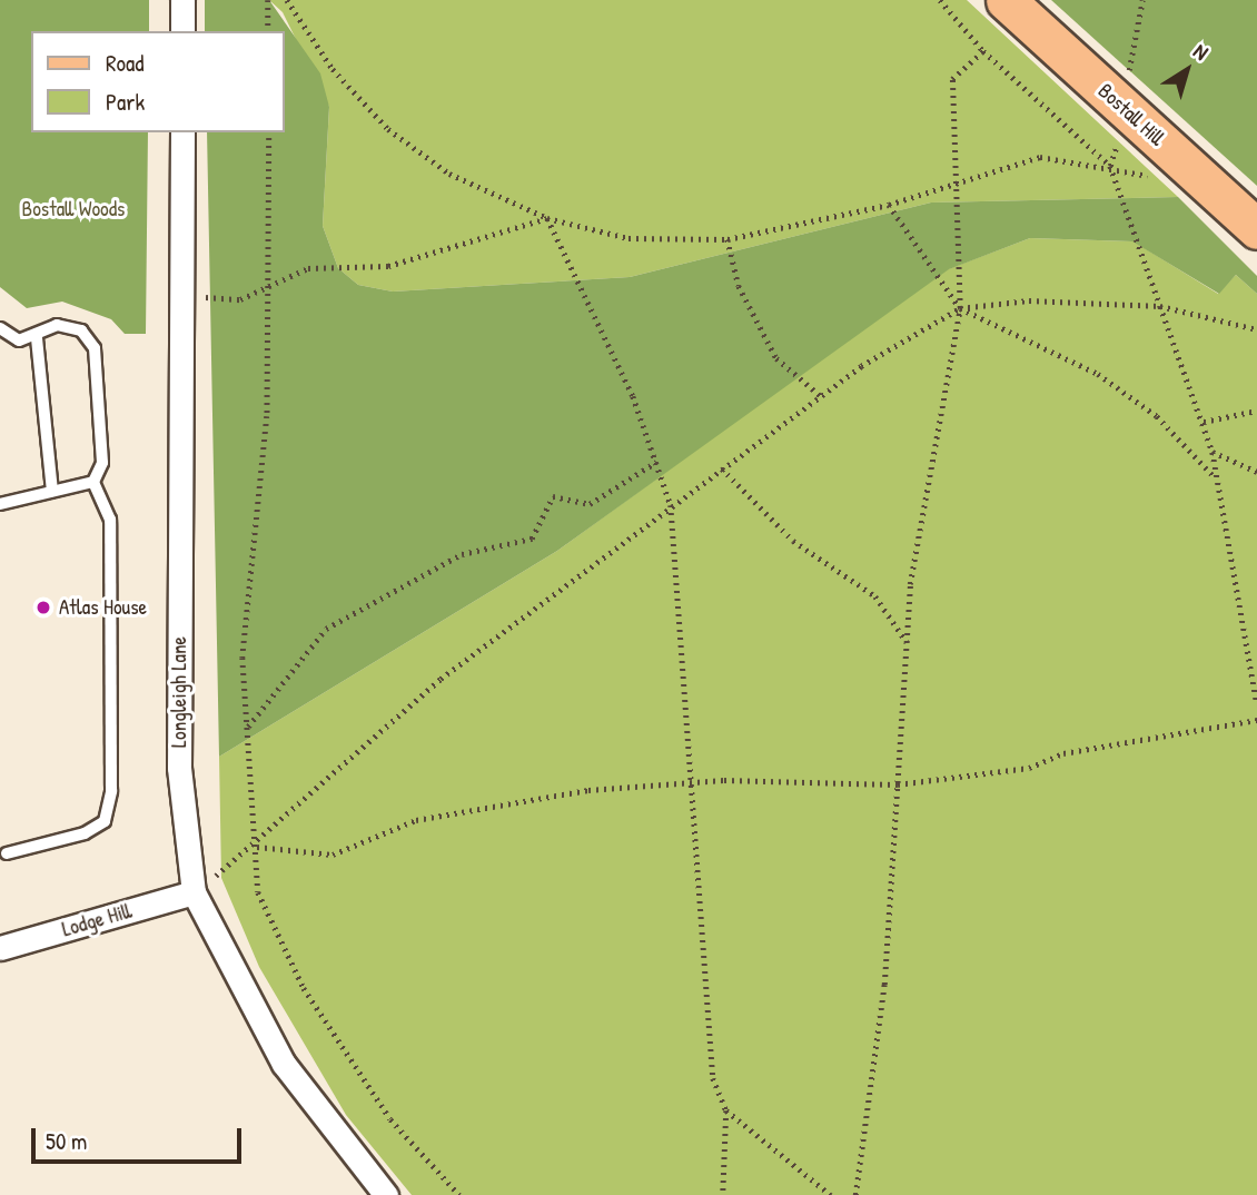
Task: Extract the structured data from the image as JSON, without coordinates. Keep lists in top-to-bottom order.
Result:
{
  "streets": {
    "main road": ["Bostall Hill"],
    "street": ["Longleigh Lane", "Lodge Hill"]
  },
  "crossings": [
    ["Longleigh Lane", "Lodge Hill"]
  ],
  "parks": ["Bostall Woods"],
  "places": ["Atlas House"],
  "legend": ["Road", "Park"],
  "scale_bar": "50 m",
  "north": "top right"
}
